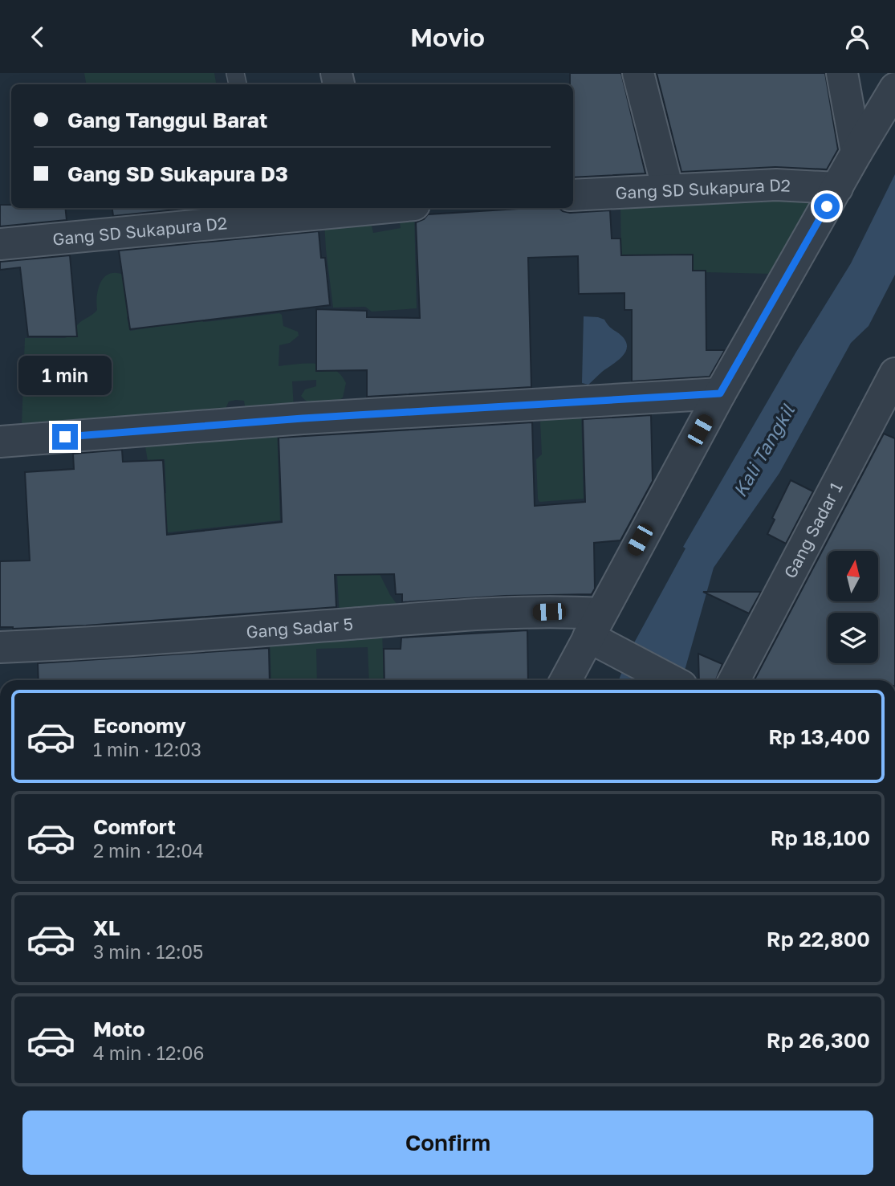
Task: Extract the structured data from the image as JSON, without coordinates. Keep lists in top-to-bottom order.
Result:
{
  "streets": {
    "street": ["Gang SD Sukapura D2", "Gang Sadar 1", "Gang Sadar 5"]
  },
  "water": ["Kali Tangkil"],
  "north": "top",
  "page": {
    "header": "Movio",
    "banner": ["Gang Tanggul Barat", "Gang SD Sukapura D3"],
    "bubble": "1 min",
    "list": [
      {
        "name": "Economy",
        "note": "1 min · 12:03",
        "value": "Rp 13,400"
      },
      {
        "name": "Comfort",
        "note": "2 min · 12:04",
        "value": "Rp 18,100"
      },
      {
        "name": "XL",
        "note": "3 min · 12:05",
        "value": "Rp 22,800"
      },
      {
        "name": "Moto",
        "note": "4 min · 12:06",
        "value": "Rp 26,300"
      }
    ],
    "buttons": "Confirm"
  }
}
